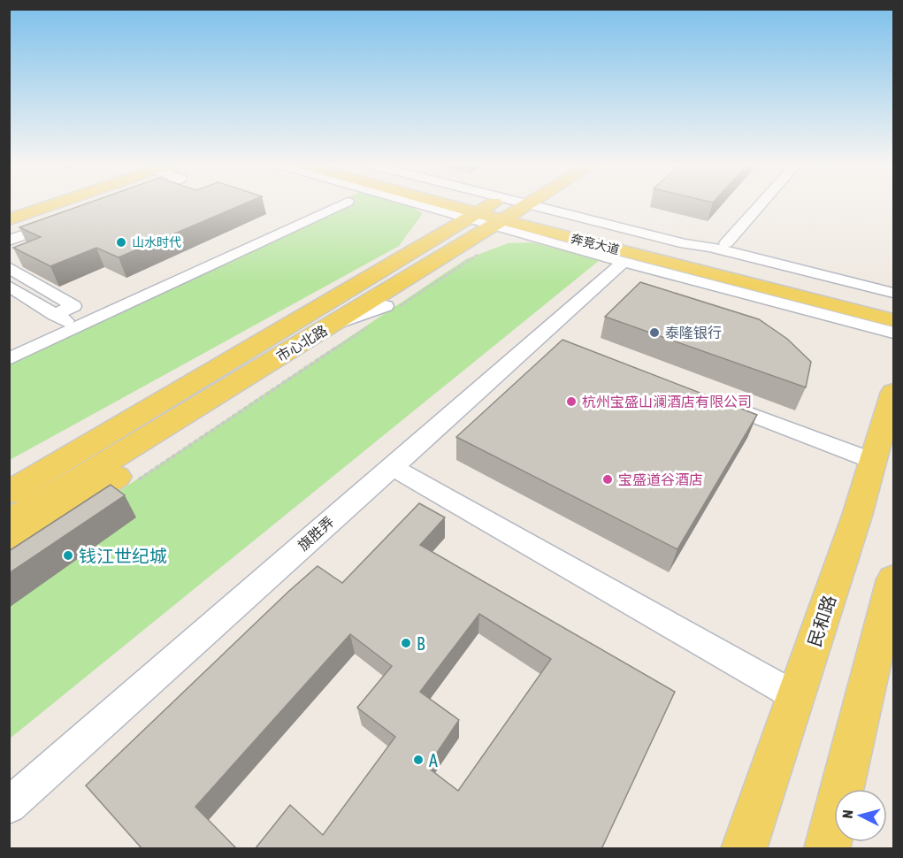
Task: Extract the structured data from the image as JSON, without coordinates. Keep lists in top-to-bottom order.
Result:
{
  "streets": {
    "main road": ["奔竞大道", "市心北路", "民和路"],
    "street": ["旗胜弄"]
  },
  "crossings": [
    ["奔竞大道", "市心北路"]
  ],
  "places": [
    "山水时代",
    "泰隆银行",
    "杭州宝盛山澜酒店有限公司",
    "宝盛道谷酒店",
    "钱江世纪城",
    "B",
    "A"
  ],
  "north": "left"
}
